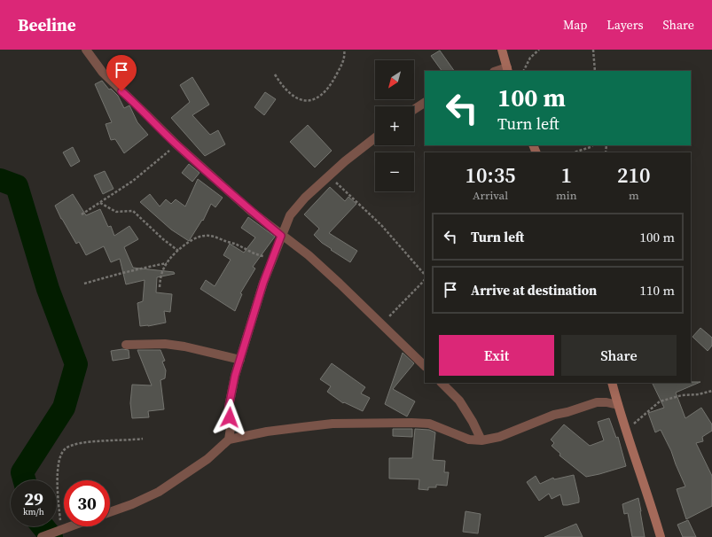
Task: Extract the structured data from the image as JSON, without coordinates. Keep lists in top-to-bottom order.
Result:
{
  "north": "bottom left",
  "page": {
    "header": "Beeline",
    "nav": ["Map", "Layers", "Share"],
    "map_buttons": ["+", "−"],
    "turn": ["100 m", "Turn left"],
    "eta": [
      "10:35",
      "Arrival",
      "1",
      "min",
      "210",
      "m"
    ],
    "list": [
      {
        "name": "Turn left",
        "value": "100 m"
      },
      {
        "name": "Arrive at destination",
        "value": "110 m"
      }
    ],
    "buttons": ["Exit", "Share"],
    "speed": "29 km/h",
    "limit": "30"
  }
}
